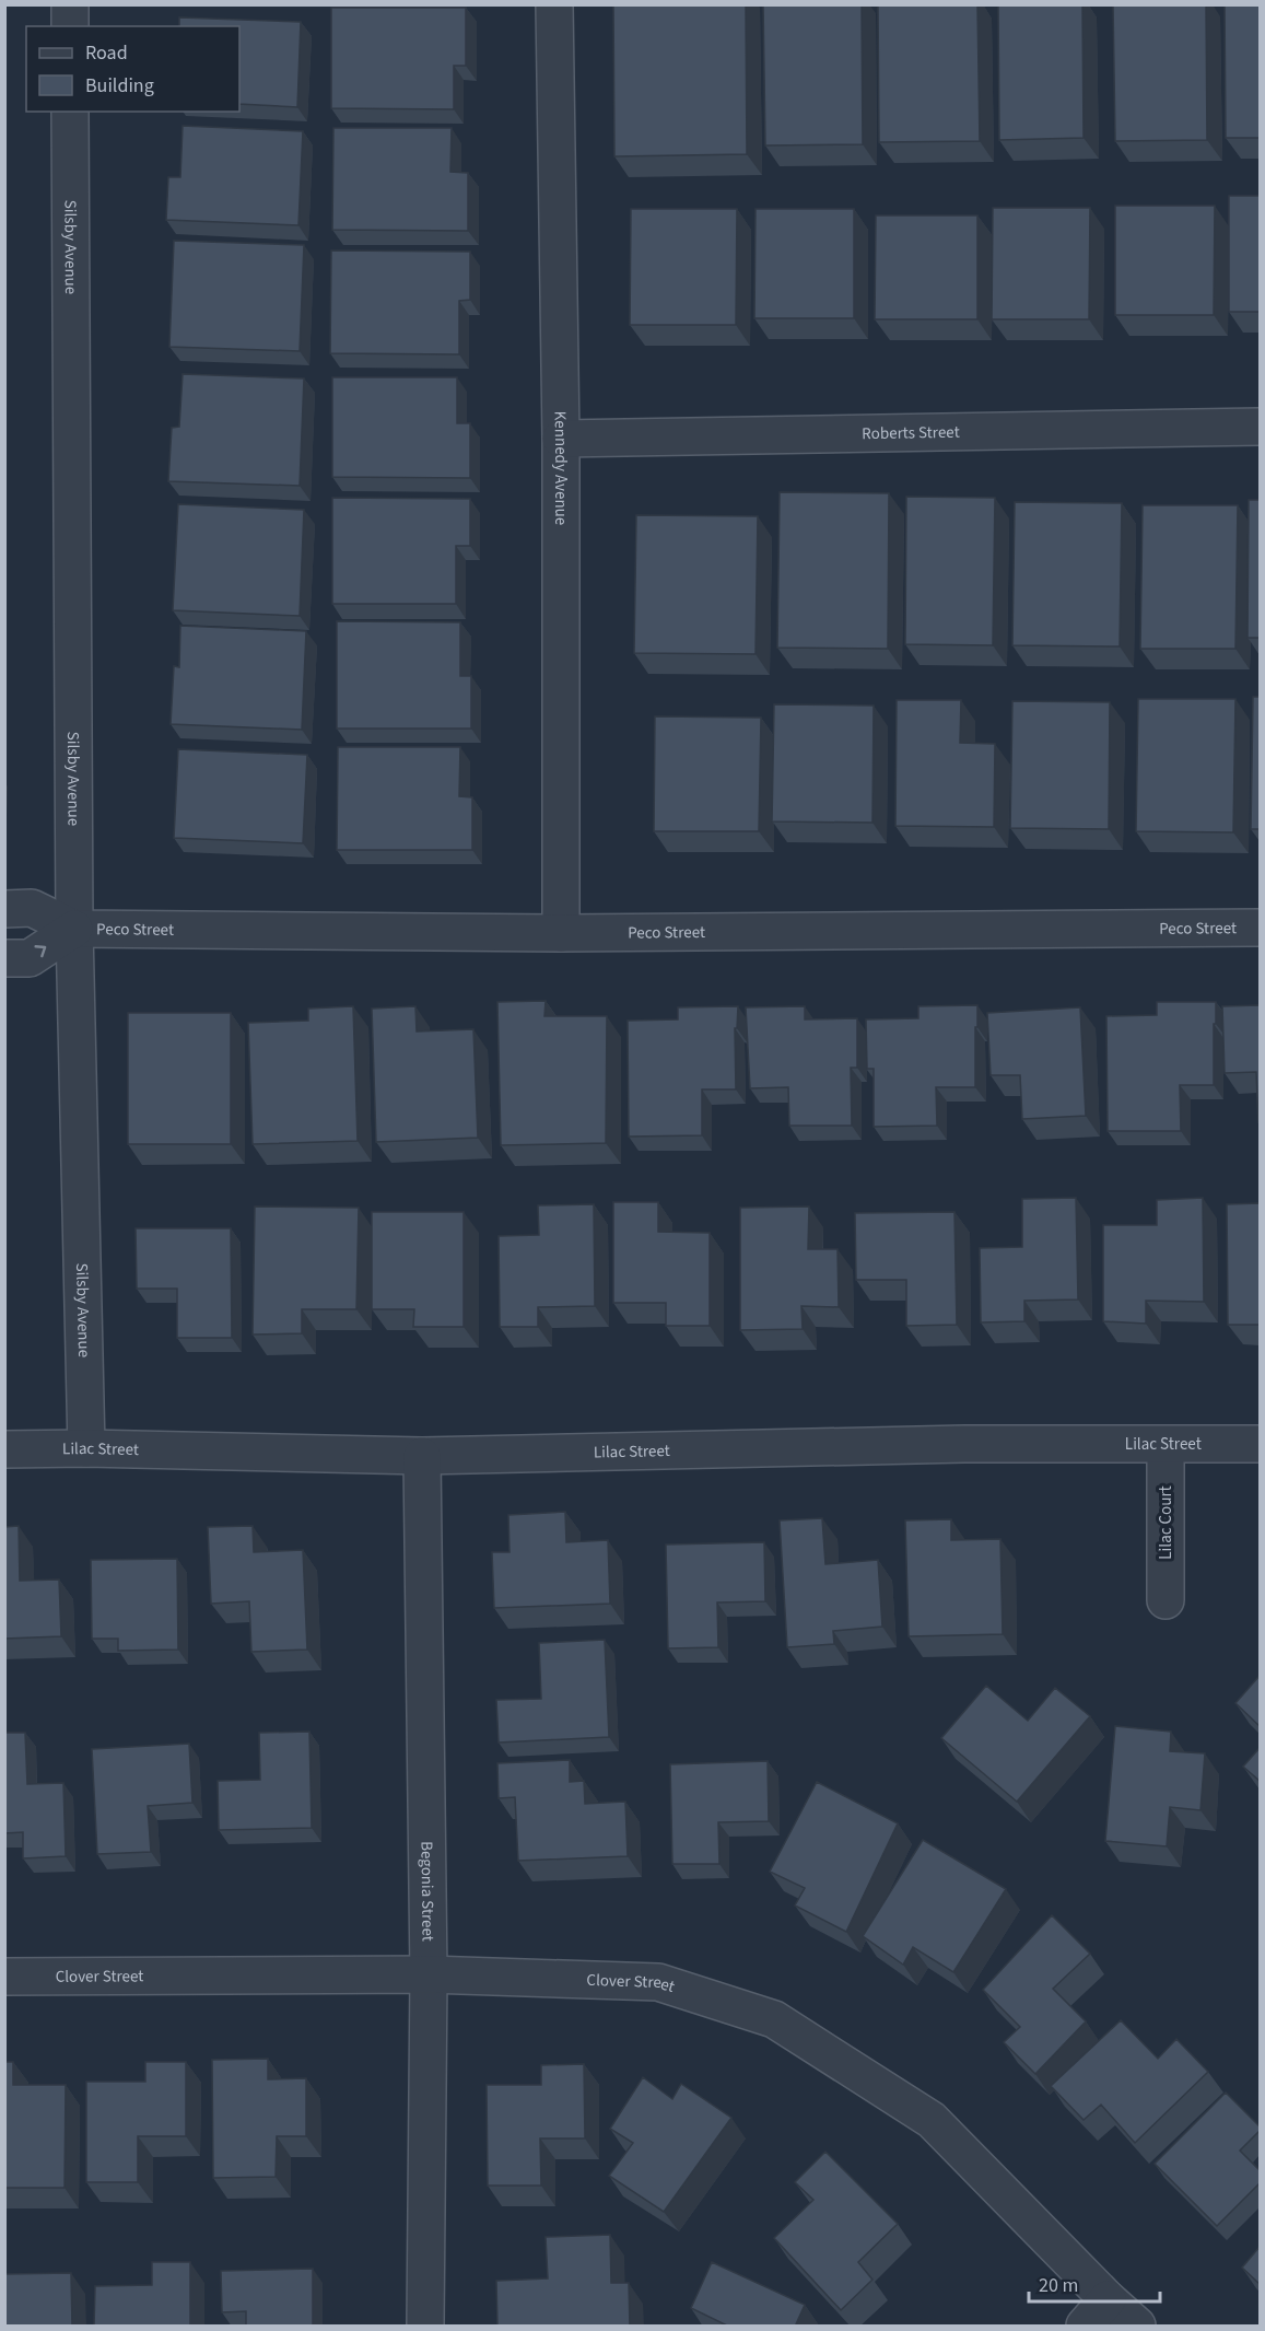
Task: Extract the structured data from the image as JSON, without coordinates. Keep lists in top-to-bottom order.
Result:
{
  "streets": {
    "street": [
      "Silsby Avenue",
      "Roberts Street",
      "Kennedy Avenue",
      "Peco Street",
      "Lilac Street",
      "Lilac Court",
      "Begonia Street",
      "Clover Street"
    ]
  },
  "crossings": [
    ["Silsby Avenue", "Peco Street"],
    ["Silsby Avenue", "Lilac Street"],
    ["Roberts Street", "Kennedy Avenue"],
    ["Kennedy Avenue", "Peco Street"],
    ["Lilac Street", "Lilac Court"],
    ["Lilac Street", "Begonia Street"],
    ["Begonia Street", "Clover Street"]
  ],
  "legend": ["Road", "Building"],
  "scale_bar": "20 m"
}
